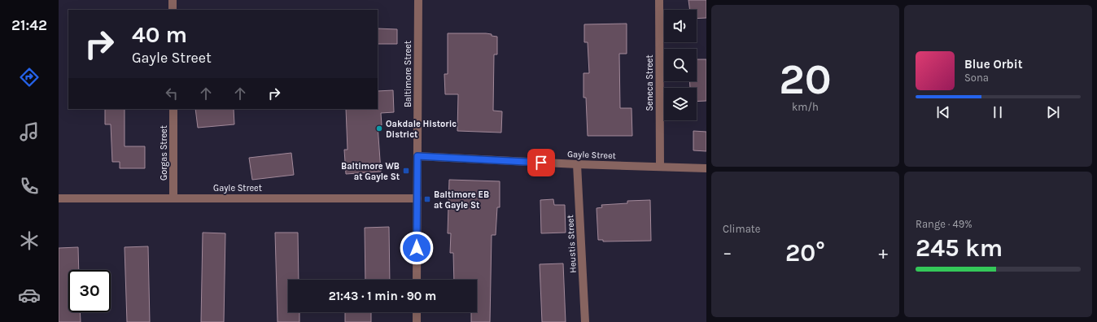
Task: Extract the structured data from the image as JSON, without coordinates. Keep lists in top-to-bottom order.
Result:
{
  "streets": {
    "street": [
      "Baltimore Street",
      "Seneca Street",
      "Gorgas Street",
      "Gayle Street",
      "Heustis Street"
    ]
  },
  "crossings": [
    ["Baltimore Street", "Gayle Street"],
    ["Seneca Street", "Gayle Street"],
    ["Gorgas Street", "Gayle Street"],
    ["Gayle Street", "Heustis Street"]
  ],
  "places": {
    "other": ["Oakdale Historic District"],
    "transit": ["Baltimore WB at Gayle St", "Baltimore EB at Gayle St"]
  },
  "page": {
    "tabs": "21:42",
    "tile": [
      ["20", "km/h"],
      "Climate",
      ["Range · 49%", "245 km"]
    ],
    "turn": ["40 m", "Gayle Street"],
    "song": ["Blue Orbit", "Sona"],
    "heat": ["−", "20°", "+"],
    "limit": "30",
    "trip": "21:43 · 1 min · 90 m"
  }
}
